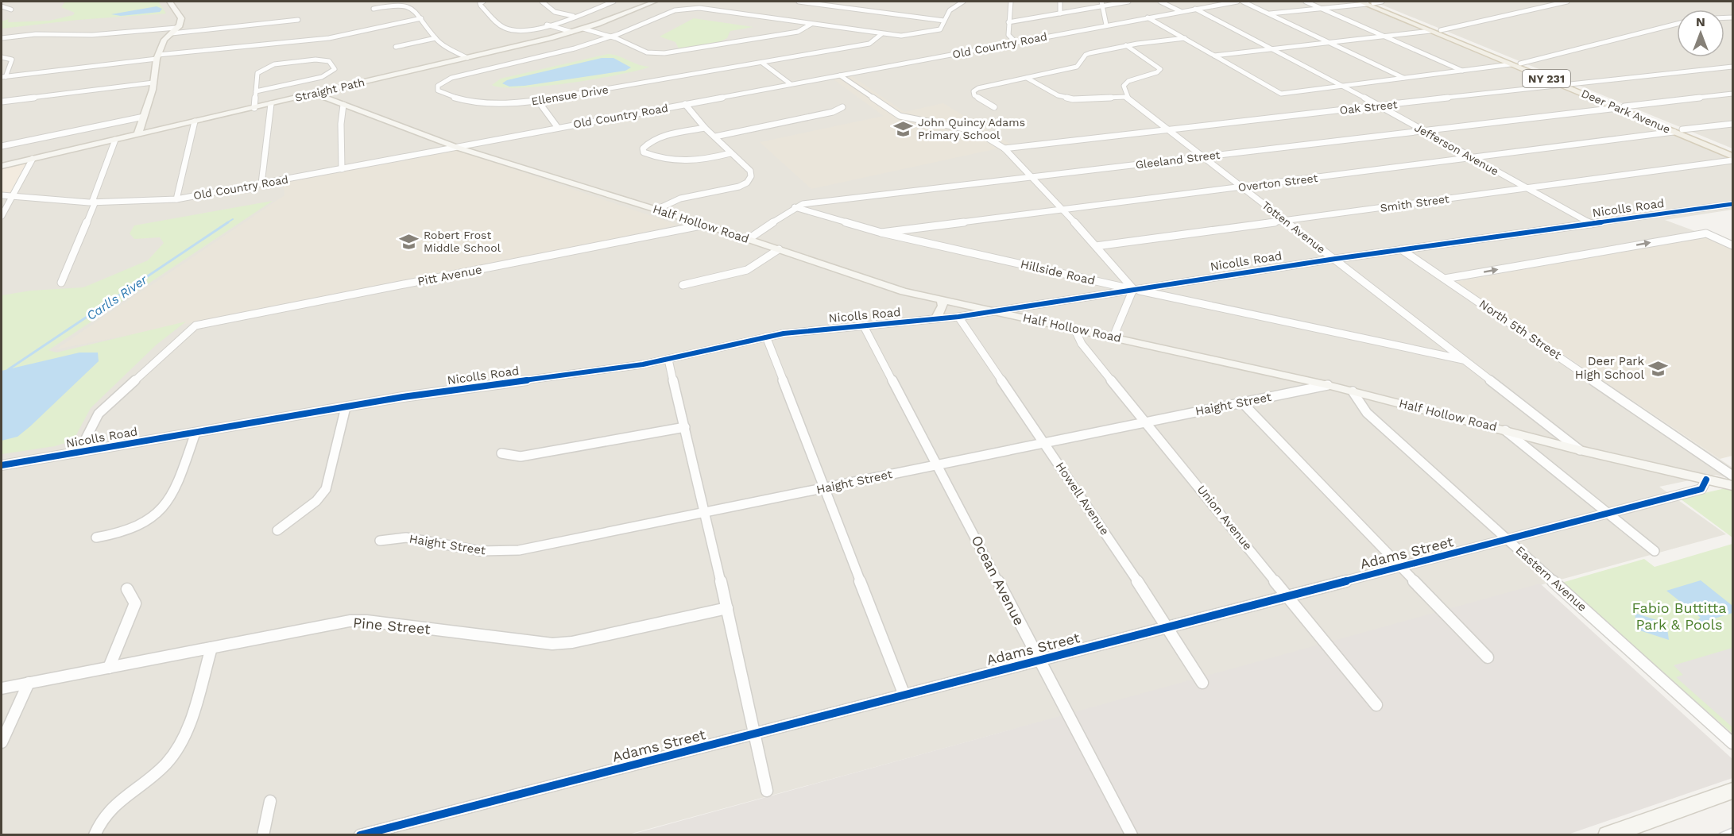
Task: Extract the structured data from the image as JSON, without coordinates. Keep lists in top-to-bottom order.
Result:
{
  "streets": {
    "main road": ["NY 231", "Deer Park Avenue"],
    "street": [
      "Old Country Road",
      "Straight Path",
      "Ellensue Drive",
      "Oak Street",
      "Jefferson Avenue",
      "Gleeland Street",
      "Overton Street",
      "Smith Street",
      "Nicolls Road",
      "Half Hollow Road",
      "Totten Avenue",
      "Hillside Road",
      "Pitt Avenue",
      "North 5th Street",
      "Haight Street",
      "Howell Avenue",
      "Union Avenue",
      "Adams Street",
      "Eastern Avenue",
      "Ocean Avenue",
      "Pine Street"
    ]
  },
  "crossings": [
    ["Old Country Road", "Jefferson Avenue"],
    ["Old Country Road", "Half Hollow Road"],
    ["Straight Path", "Half Hollow Road"],
    ["Oak Street", "Deer Park Avenue"],
    ["Oak Street", "Jefferson Avenue"],
    ["Oak Street", "Totten Avenue"],
    ["Deer Park Avenue", "Gleeland Street"],
    ["Deer Park Avenue", "Overton Street"],
    ["Jefferson Avenue", "Gleeland Street"],
    ["Jefferson Avenue", "Overton Street"],
    ["Jefferson Avenue", "Smith Street"],
    ["Jefferson Avenue", "Nicolls Road"],
    ["Gleeland Street", "Half Hollow Road"],
    ["Gleeland Street", "Totten Avenue"],
    ["Gleeland Street", "Hillside Road"],
    ["Overton Street", "Totten Avenue"],
    ["Overton Street", "Hillside Road"],
    ["Smith Street", "Totten Avenue"],
    ["Nicolls Road", "Half Hollow Road"],
    ["Nicolls Road", "Totten Avenue"],
    ["Nicolls Road", "Hillside Road"],
    ["Nicolls Road", "Pitt Avenue"],
    ["Nicolls Road", "North 5th Street"],
    ["Nicolls Road", "Howell Avenue"],
    ["Nicolls Road", "Ocean Avenue"],
    ["Half Hollow Road", "Totten Avenue"],
    ["Half Hollow Road", "Pitt Avenue"],
    ["Half Hollow Road", "Haight Street"],
    ["Half Hollow Road", "Union Avenue"],
    ["Half Hollow Road", "Adams Street"],
    ["Half Hollow Road", "Eastern Avenue"],
    ["Totten Avenue", "Hillside Road"],
    ["Haight Street", "Howell Avenue"],
    ["Haight Street", "Union Avenue"],
    ["Haight Street", "Ocean Avenue"],
    ["Howell Avenue", "Adams Street"],
    ["Union Avenue", "Adams Street"],
    ["Adams Street", "Eastern Avenue"],
    ["Adams Street", "Ocean Avenue"]
  ],
  "water": ["Carlls River"],
  "parks": ["Fabio Buttitta Park & Pools"],
  "places": {
    "school or university": ["John Quincy Adams Primary School", "Robert Frost Middle School", "Deer Park High School"]
  },
  "north": "top"
}
